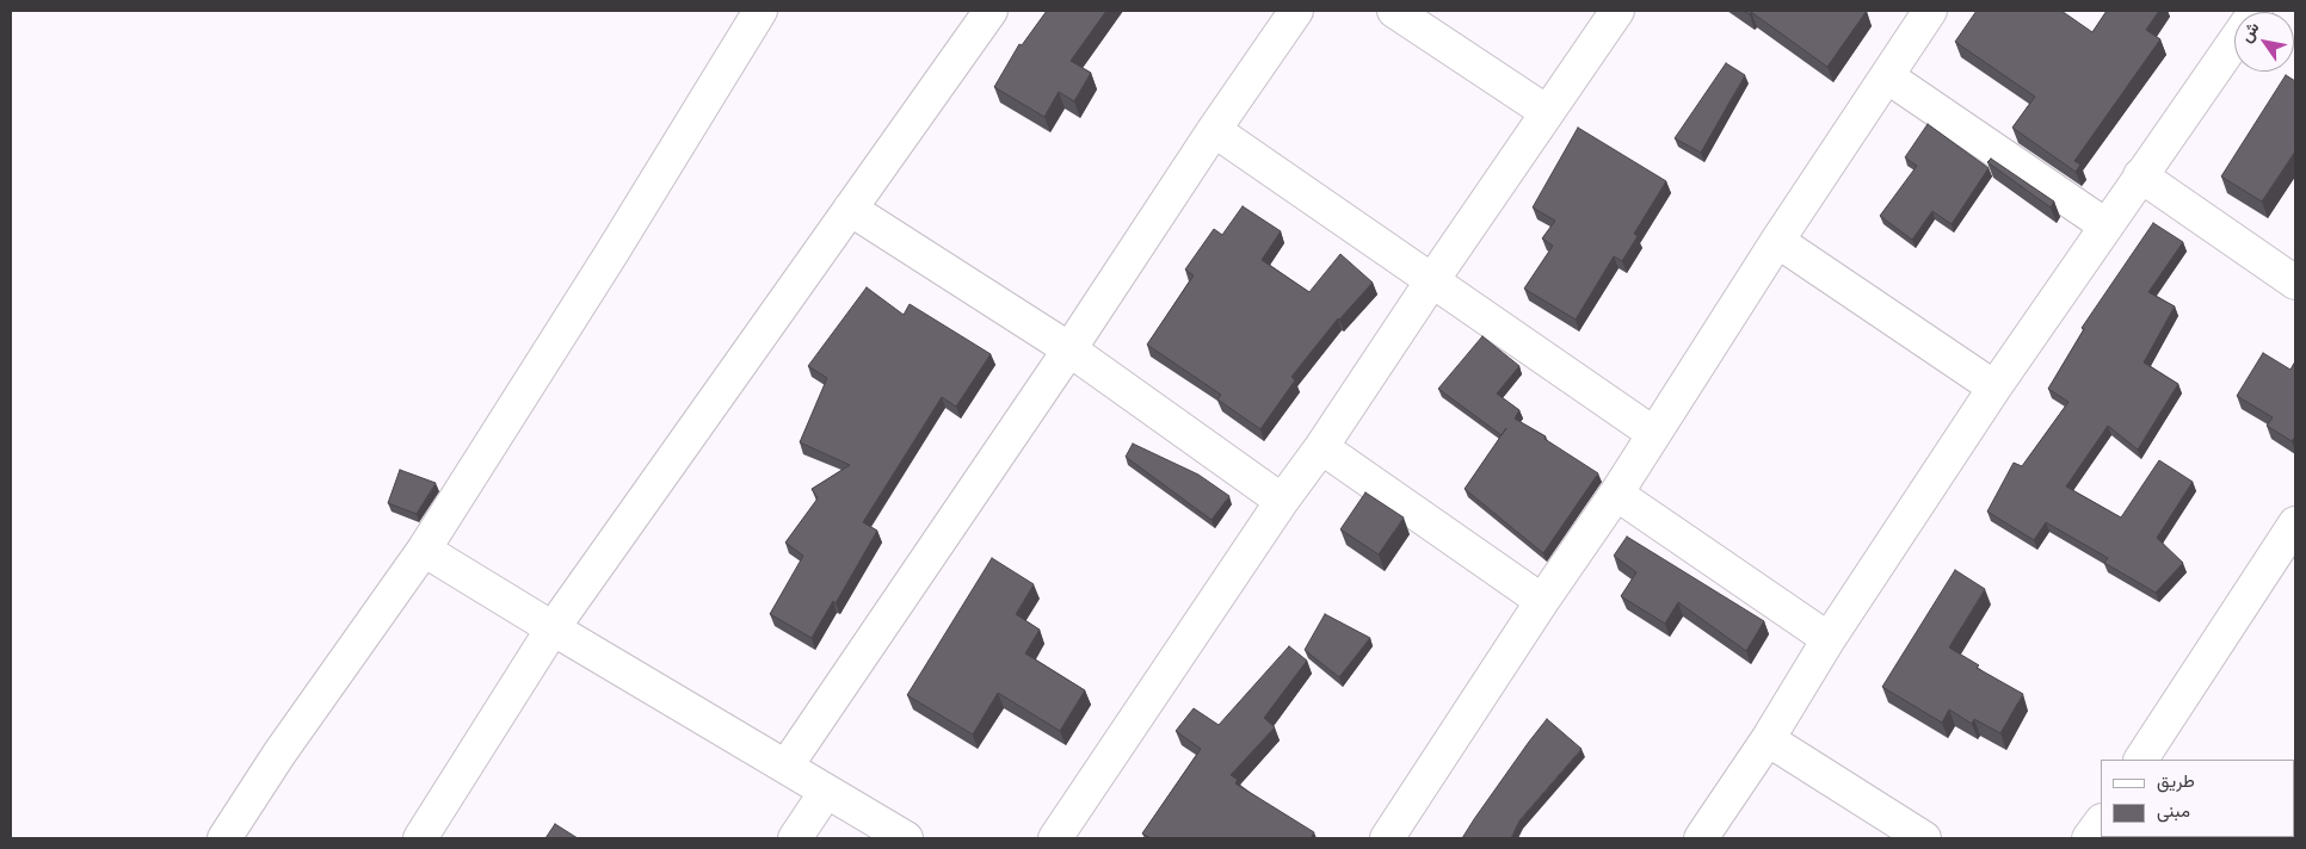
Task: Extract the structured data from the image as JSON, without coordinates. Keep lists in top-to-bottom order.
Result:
{
  "legend": ["طريق", "مبنى"],
  "north": "top left"
}
